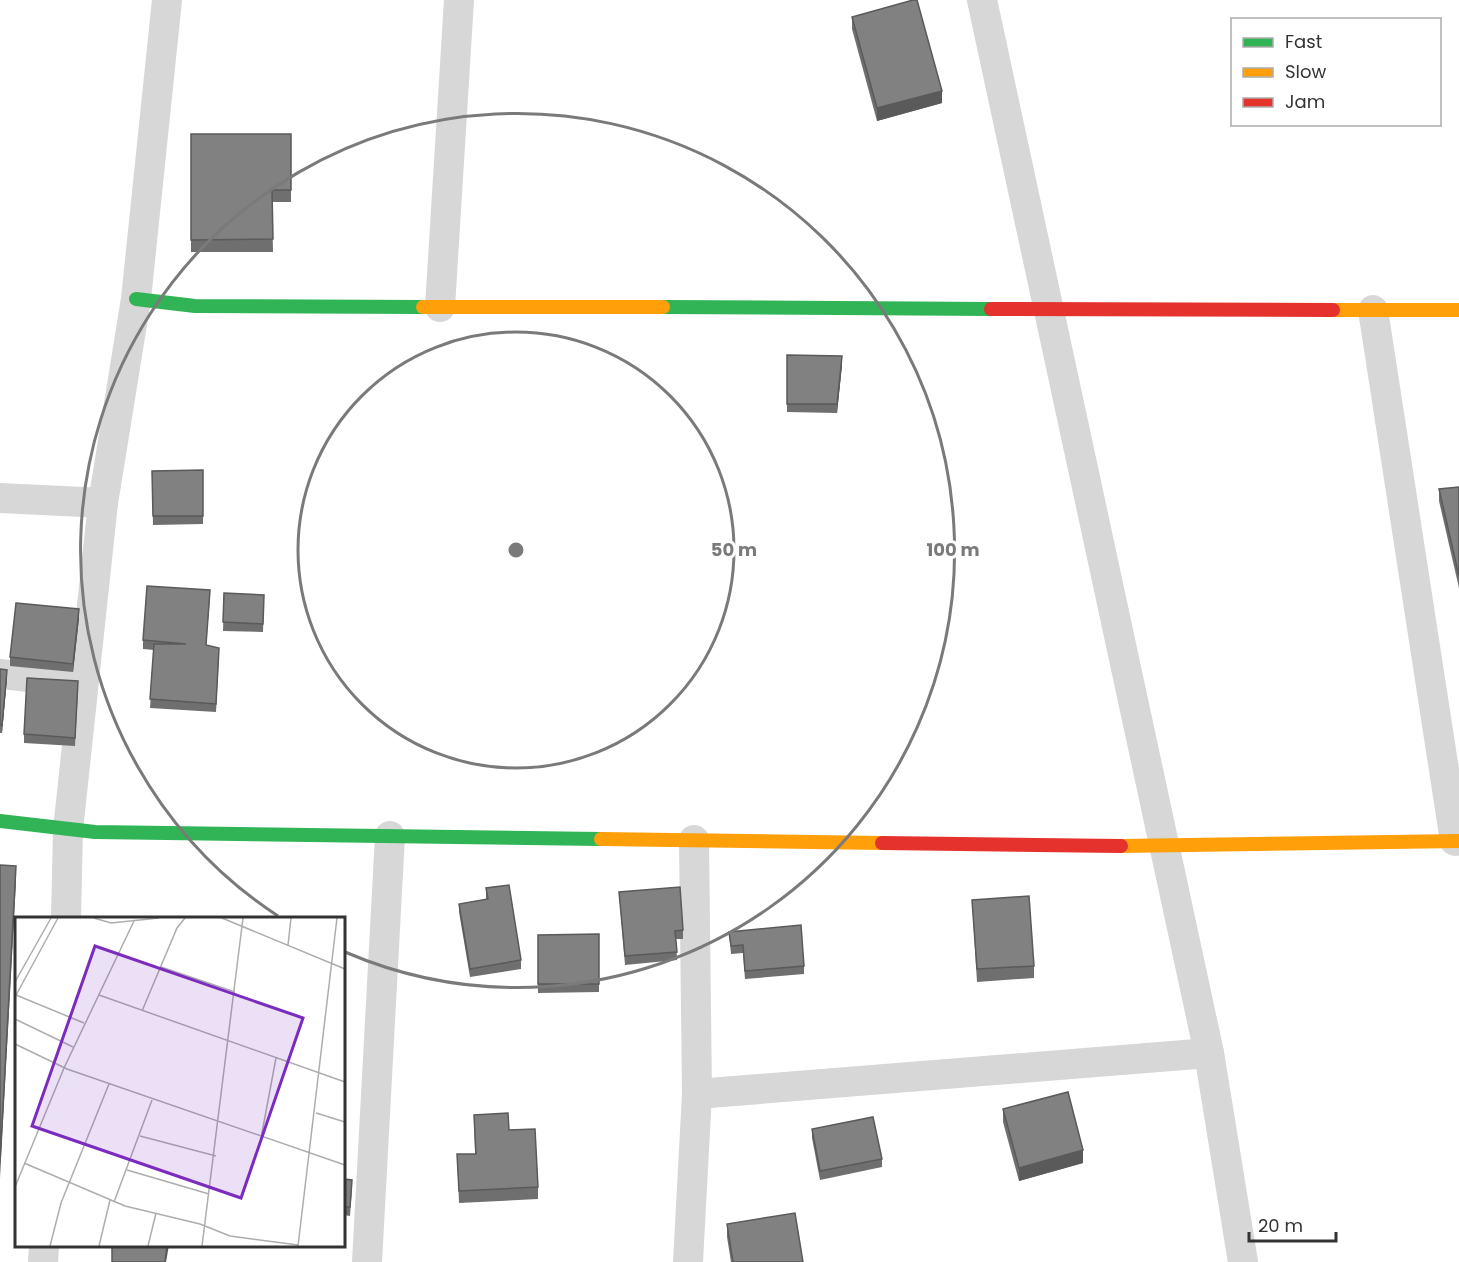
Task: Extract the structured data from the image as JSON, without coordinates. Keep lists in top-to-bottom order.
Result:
{
  "legend": ["Fast", "Slow", "Jam"],
  "scale_bar": "20 m",
  "rings": ["50 m", "100 m"]
}
